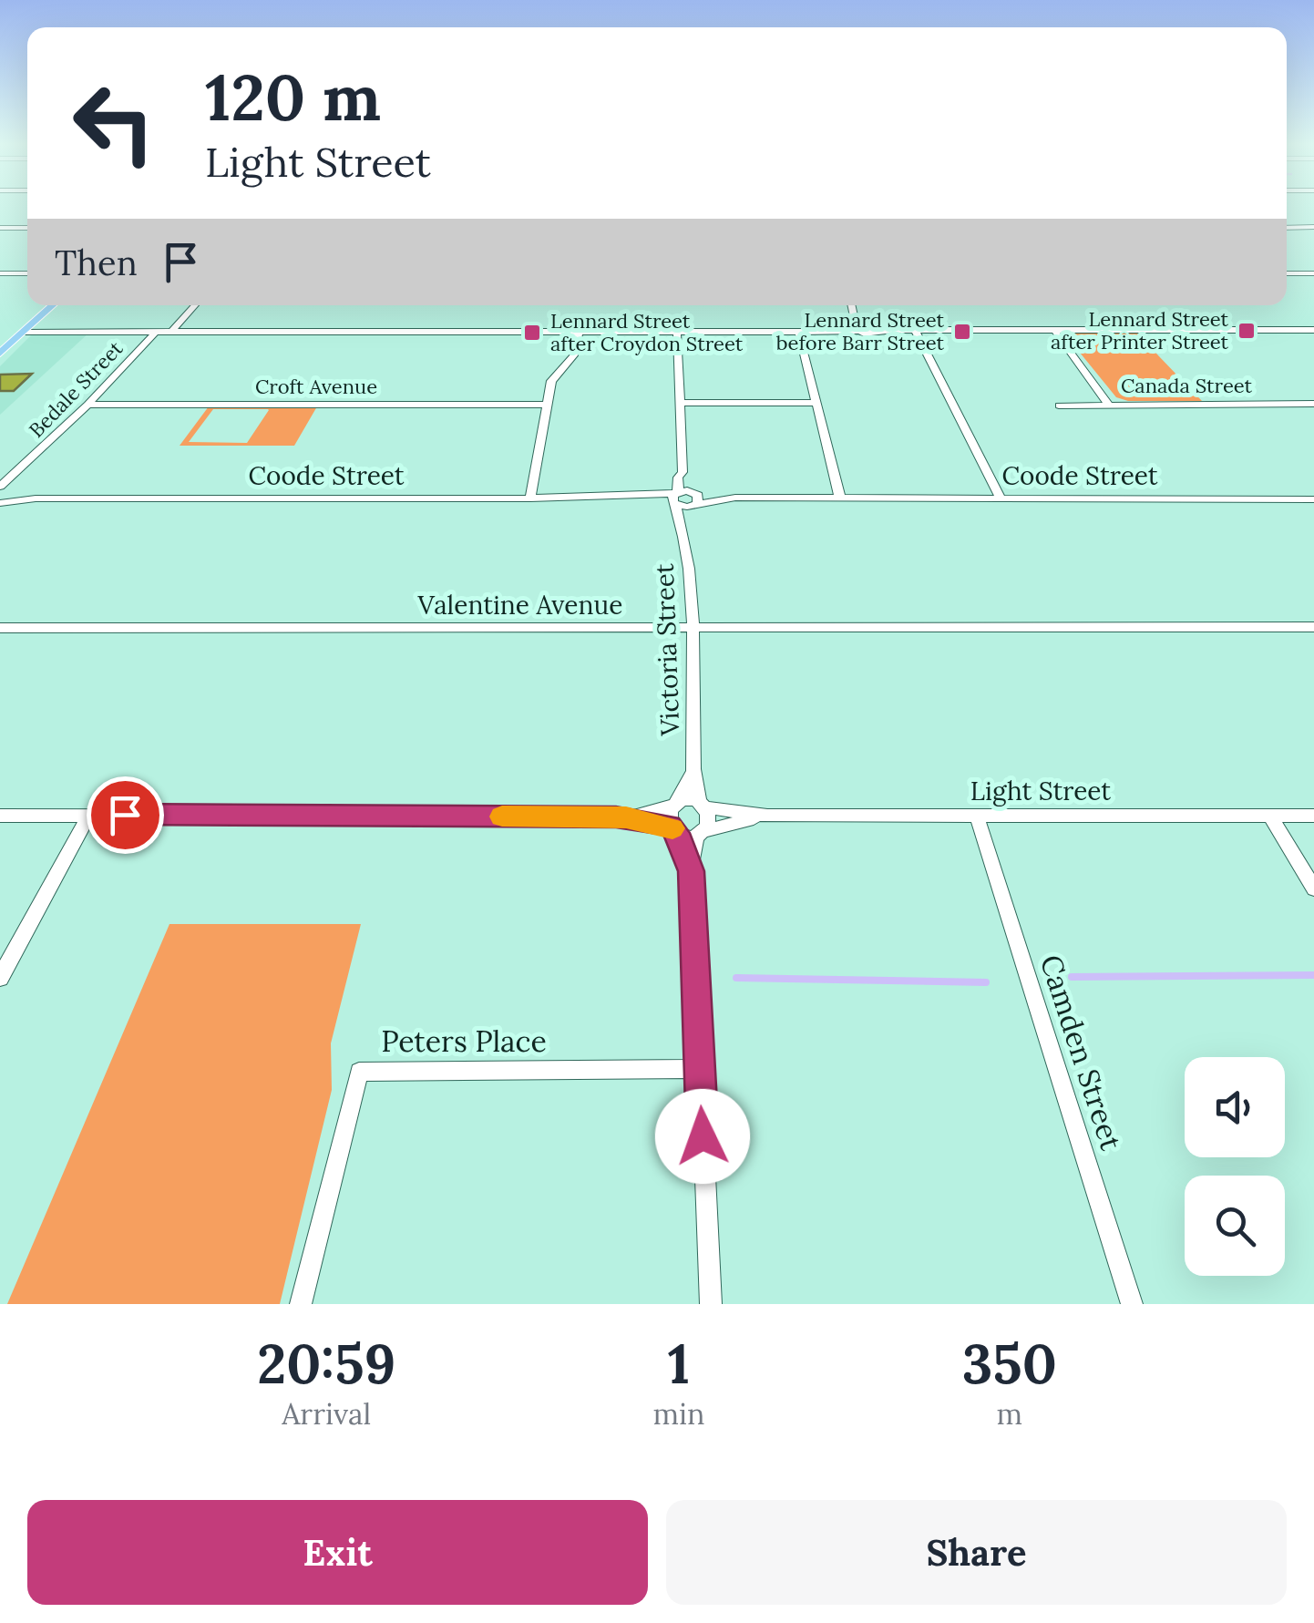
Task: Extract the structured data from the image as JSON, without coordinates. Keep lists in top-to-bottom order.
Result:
{
  "streets": {
    "street": [
      "Canada Street",
      "Croft Avenue",
      "Bedale Street",
      "Coode Street",
      "Valentine Avenue",
      "Victoria Street",
      "Light Street",
      "Peters Place",
      "Camden Street"
    ]
  },
  "crossings": [
    ["Croft Avenue", "Bedale Street"],
    ["Bedale Street", "Coode Street"],
    ["Coode Street", "Victoria Street"],
    ["Valentine Avenue", "Victoria Street"],
    ["Victoria Street", "Light Street"],
    ["Light Street", "Camden Street"]
  ],
  "places": {
    "transit": ["Lennard Street after Printer Street", "Lennard Street before Barr Street", "Lennard Street after Croydon Street"]
  },
  "page": {
    "turn": ["120 m", "Light Street"],
    "then": "Then",
    "eta": [
      "20:59",
      "Arrival",
      "1",
      "min",
      "350",
      "m"
    ],
    "buttons": ["Exit", "Share"]
  }
}
